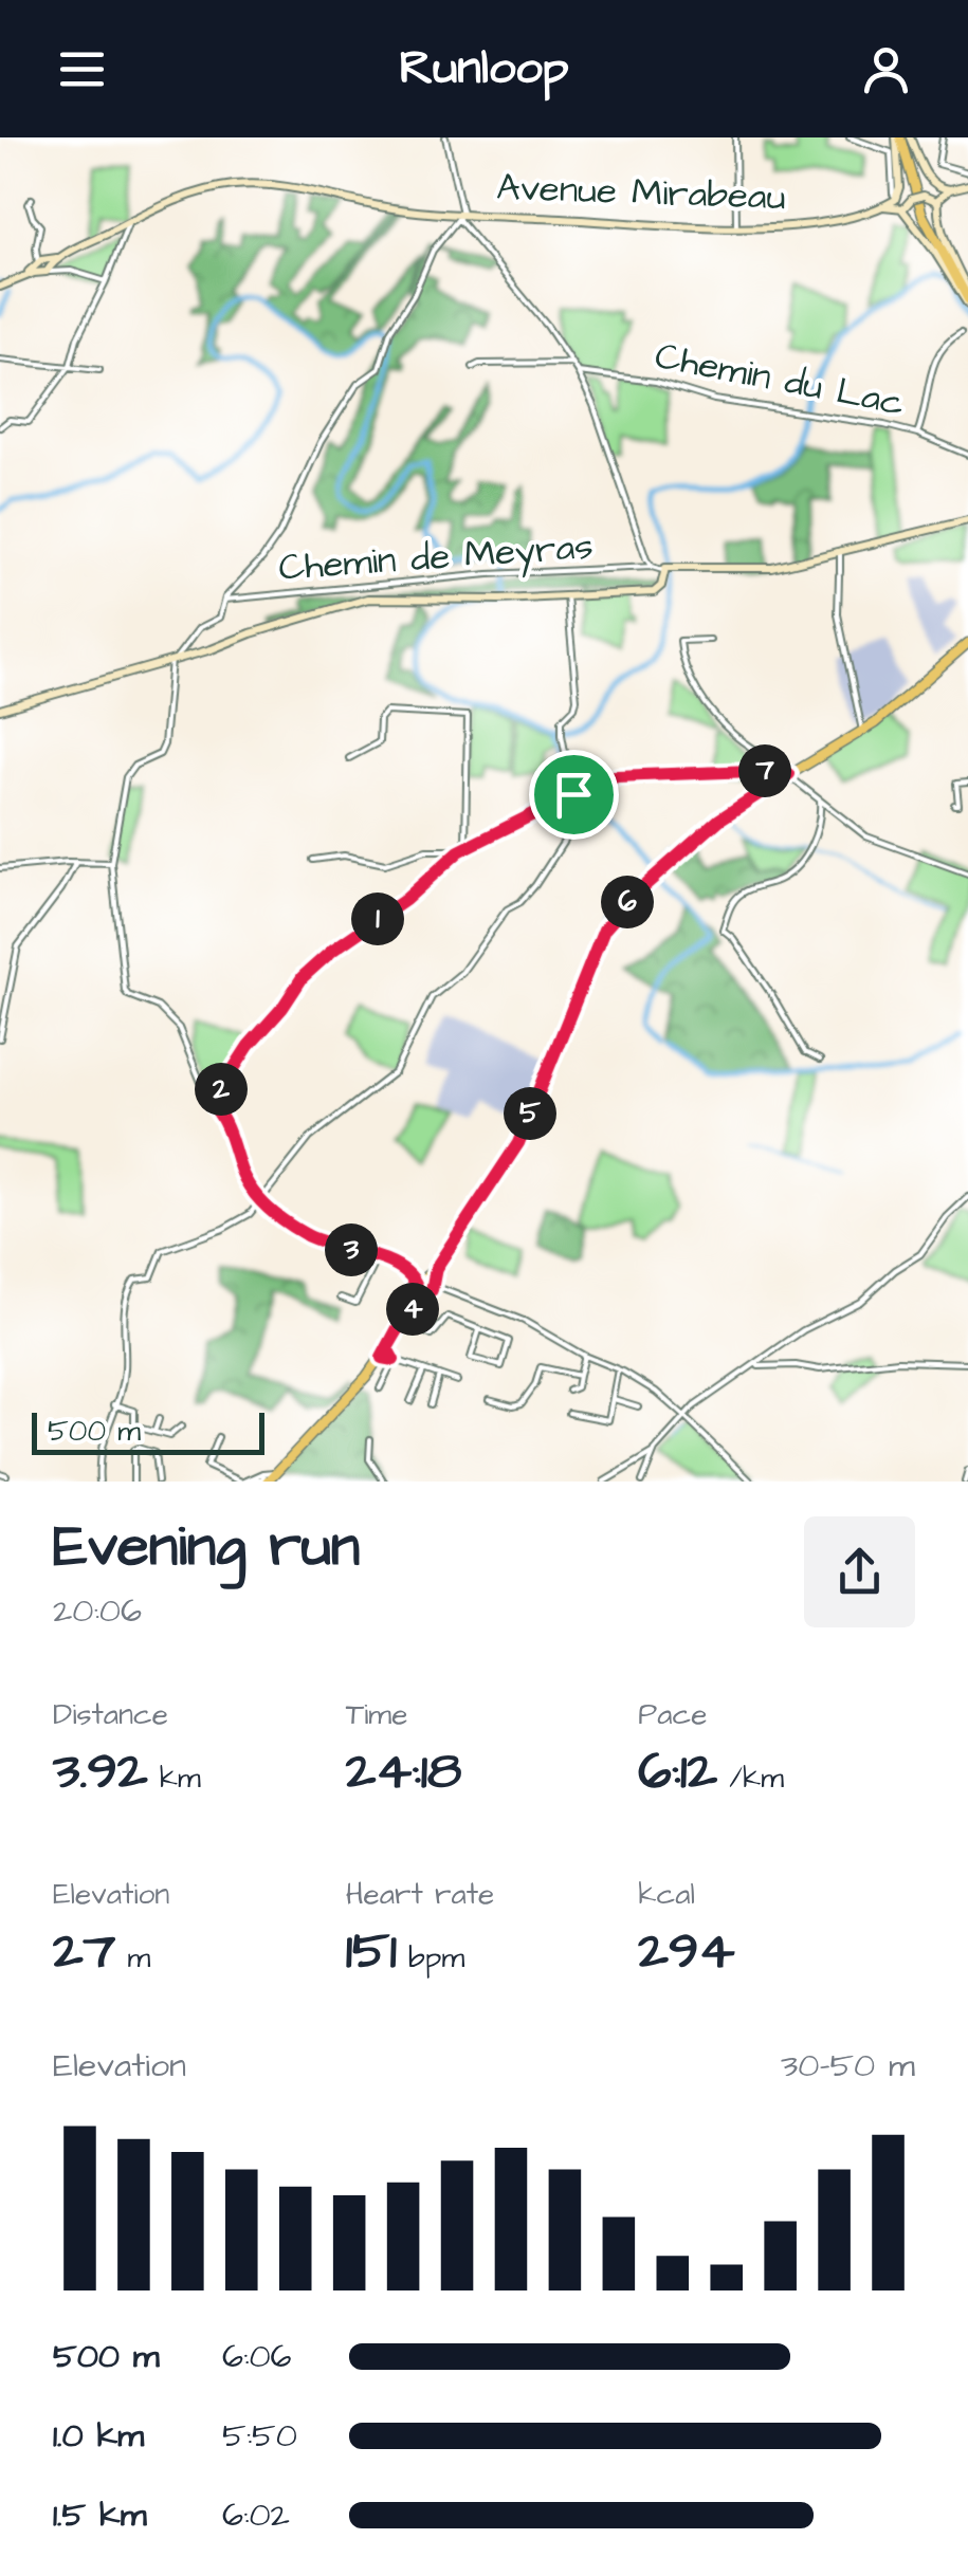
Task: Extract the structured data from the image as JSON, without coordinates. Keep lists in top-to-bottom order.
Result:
{
  "streets": {
    "main road": ["Avenue Mirabeau"],
    "street": ["Chemin du Lac", "Chemin de Meyras"]
  },
  "scale_bar": "500 m",
  "page": {
    "header": "Runloop",
    "pins": [
      "7",
      "6",
      "1",
      "2",
      "5",
      "3",
      "4"
    ],
    "scale": "500 m",
    "heading": ["Evening run", "20:06"],
    "stats": [
      ["Distance", "3.92 km"],
      ["Time", "24:18"],
      ["Pace", "6:12 /km"],
      ["Elevation", "27 m"],
      ["Heart rate", "151 bpm"],
      ["kcal", "294"]
    ],
    "chart": ["Elevation", "30–50 m"],
    "list": [
      {
        "name": "500 m",
        "note": "6:06"
      },
      {
        "name": "1.0 km",
        "note": "5:50"
      },
      {
        "name": "1.5 km",
        "note": "6:02"
      }
    ]
  }
}
